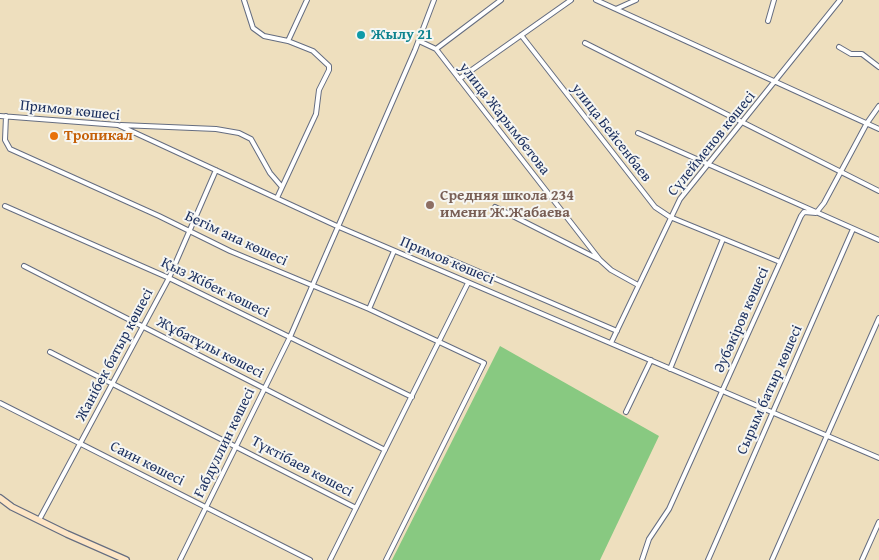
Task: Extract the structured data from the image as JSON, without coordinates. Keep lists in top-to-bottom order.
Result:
{
  "streets": {
    "street": [
      "Примов көшесі",
      "улица Жарымбетова",
      "улица Бейсенбаев",
      "Сүлейменов көшесі",
      "Бегім ана көшесі",
      "Қыз Жібек көшесі",
      "Әубәкіров көшесі",
      "Жұбатұлы көшесі",
      "Жанібек батыр көшесі",
      "Сырым батыр көшесі",
      "Ғабдуллин көшесі",
      "Саин көшесі",
      "Түктібаев көшесі"
    ]
  },
  "crossings": [
    ["Примов көшесі", "Сүлейменов көшесі"],
    ["Примов көшесі", "Бегім ана көшесі"],
    ["Примов көшесі", "Әубәкіров көшесі"],
    ["Примов көшесі", "Жанібек батыр көшесі"],
    ["Примов көшесі", "Сырым батыр көшесі"],
    ["Примов көшесі", "Ғабдуллин көшесі"],
    ["улица Жарымбетова", "Сүлейменов көшесі"],
    ["улица Бейсенбаев", "Сүлейменов көшесі"],
    ["улица Бейсенбаев", "Әубәкіров көшесі"],
    ["Бегім ана көшесі", "Жанібек батыр көшесі"],
    ["Бегім ана көшесі", "Ғабдуллин көшесі"],
    ["Қыз Жібек көшесі", "Жанібек батыр көшесі"],
    ["Қыз Жібек көшесі", "Ғабдуллин көшесі"],
    ["Жұбатұлы көшесі", "Жанібек батыр көшесі"],
    ["Жұбатұлы көшесі", "Ғабдуллин көшесі"],
    ["Жанібек батыр көшесі", "Саин көшесі"],
    ["Жанібек батыр көшесі", "Түктібаев көшесі"],
    ["Ғабдуллин көшесі", "Саин көшесі"],
    ["Ғабдуллин көшесі", "Түктібаев көшесі"]
  ],
  "places": ["Жылу 21", "Тропикал", "Средняя школа 234 имени Ж.Жабаева"]
}
